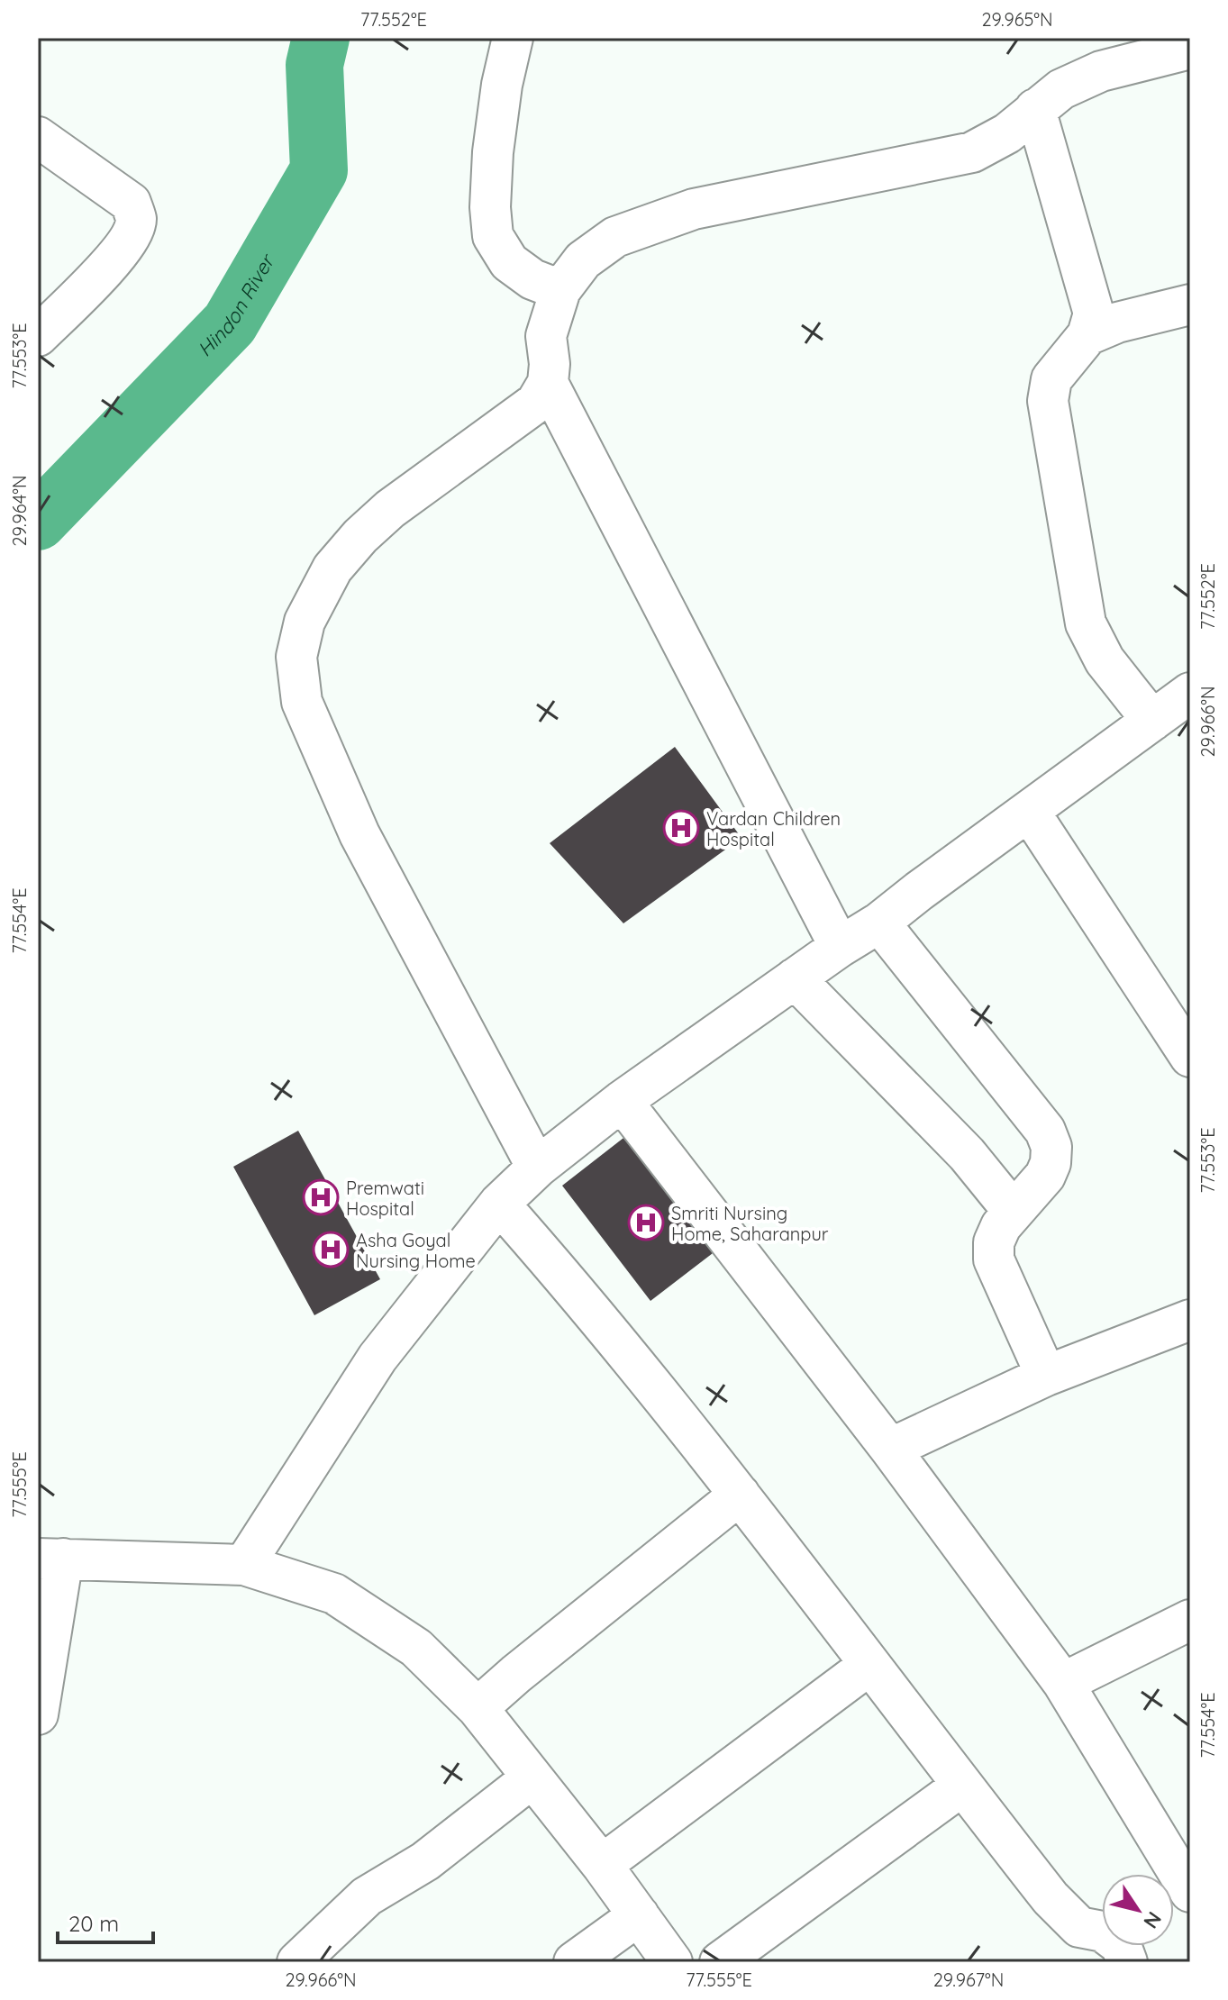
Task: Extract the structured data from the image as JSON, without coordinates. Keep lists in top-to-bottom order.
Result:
{
  "water": ["Hindon River"],
  "places": {
    "hospital": [
      "Vardan Children Hospital",
      "Premwati Hospital",
      "Smriti Nursing Home, Saharanpur",
      "Asha Goyal Nursing Home"
    ]
  },
  "scale_bar": "20 m",
  "north": "bottom right",
  "coordinates": [
    "77.552°E",
    "29.965°N",
    "77.553°E",
    "29.964°N",
    "29.966°N",
    "77.554°E",
    "77.555°E",
    "29.967°N"
  ]
}
